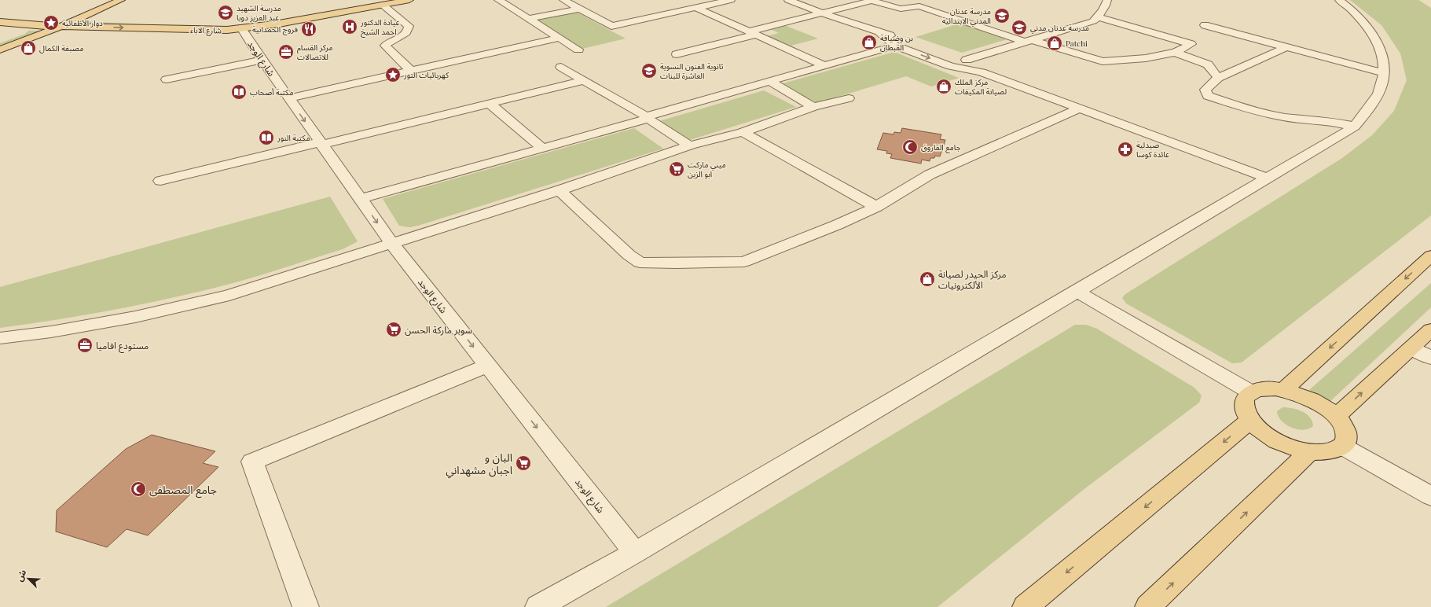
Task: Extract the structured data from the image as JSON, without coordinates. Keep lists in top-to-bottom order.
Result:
{
  "streets": {
    "main road": ["شارع الاباء"],
    "street": ["شارع الوجد"]
  },
  "crossings": [
    ["شارع الاباء", "شارع الوجد"]
  ],
  "one_way": ["شارع الوجد"],
  "places": {
    "school or university": [
      "مدرسة الشهيد عبد العزيز دوبا",
      "مدرسة عدنان المدني الابتدائية",
      "مدرسة عدنان مدني",
      "ثانوية الفنون النسوية العاشرة للبنات"
    ],
    "place": ["دوار الأطفائية", "كهربائيات النور"],
    "hospital": ["عيادة الدكتور احمد الشيخ"],
    "restaurant": ["فروج الحمدانية"],
    "shop": [
      "بن وضيافة القبطان",
      "Patchi",
      "مصبغة الكمال",
      "مركز الملك لصيانة المكيفات",
      "مركز الحيدر لصيانة الألكترونيات"
    ],
    "office": ["مركز القسام للاتصالات", "مستودع افاميا"],
    "library": ["مكتبة أصحاب", "مكتبة النور"],
    "mosque": ["جامع الفاروق", "جامع المصطفى"],
    "pharmacy": ["صيدلية عائدة كوسا"],
    "supermarket": ["ميني ماركت ابو الزين", "سوبر ماركة الحسن", "البان و اجبان مشهداني"]
  },
  "north": "top left"
}
